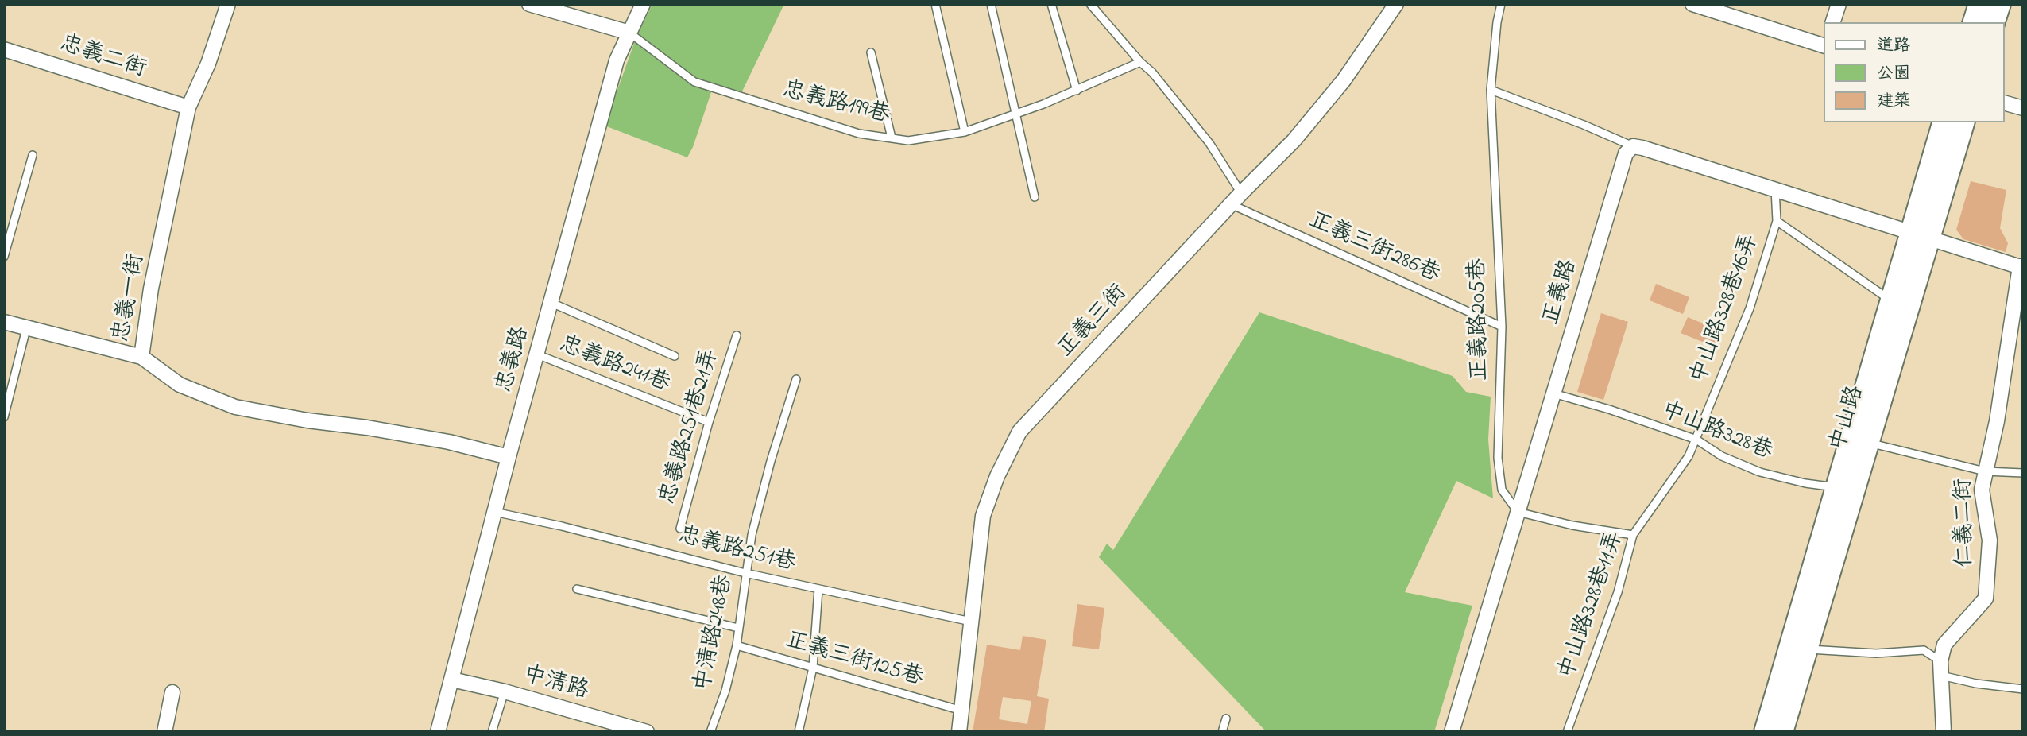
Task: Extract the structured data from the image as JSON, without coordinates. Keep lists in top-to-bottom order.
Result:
{
  "streets": {
    "main road": ["中山路"],
    "street": [
      "忠義二街",
      "正義路",
      "忠義一街",
      "正義三街",
      "忠義路",
      "仁義二街",
      "中清路"
    ],
    "lane": [
      "忠義路199巷",
      "正義三街286巷",
      "中山路328巷16弄",
      "正義路205巷",
      "忠義路241巷",
      "忠義路251巷21弄",
      "中山路328巷",
      "忠義路251巷",
      "中山路328巷11弄",
      "中清路248巷",
      "正義三街125巷"
    ]
  },
  "crossings": [
    ["忠義二街", "忠義一街"],
    ["忠義路199巷", "忠義路"],
    ["正義三街286巷", "正義路205巷"],
    ["正義三街286巷", "正義三街"],
    ["正義路", "正義路205巷"],
    ["正義路", "中山路328巷"],
    ["忠義一街", "忠義路"],
    ["中山路328巷16弄", "中山路328巷"],
    ["中山路328巷16弄", "中山路328巷11弄"],
    ["正義三街", "忠義路251巷"],
    ["正義三街", "正義三街125巷"],
    ["忠義路", "忠義路241巷"],
    ["忠義路", "忠義路251巷"],
    ["忠義路", "中清路"],
    ["忠義路241巷", "忠義路251巷21弄"],
    ["中山路", "中山路328巷"],
    ["中山路328巷", "中山路328巷11弄"],
    ["忠義路251巷", "中清路248巷"],
    ["中清路248巷", "正義三街125巷"]
  ],
  "legend": ["道路", "公園", "建築"]
}
